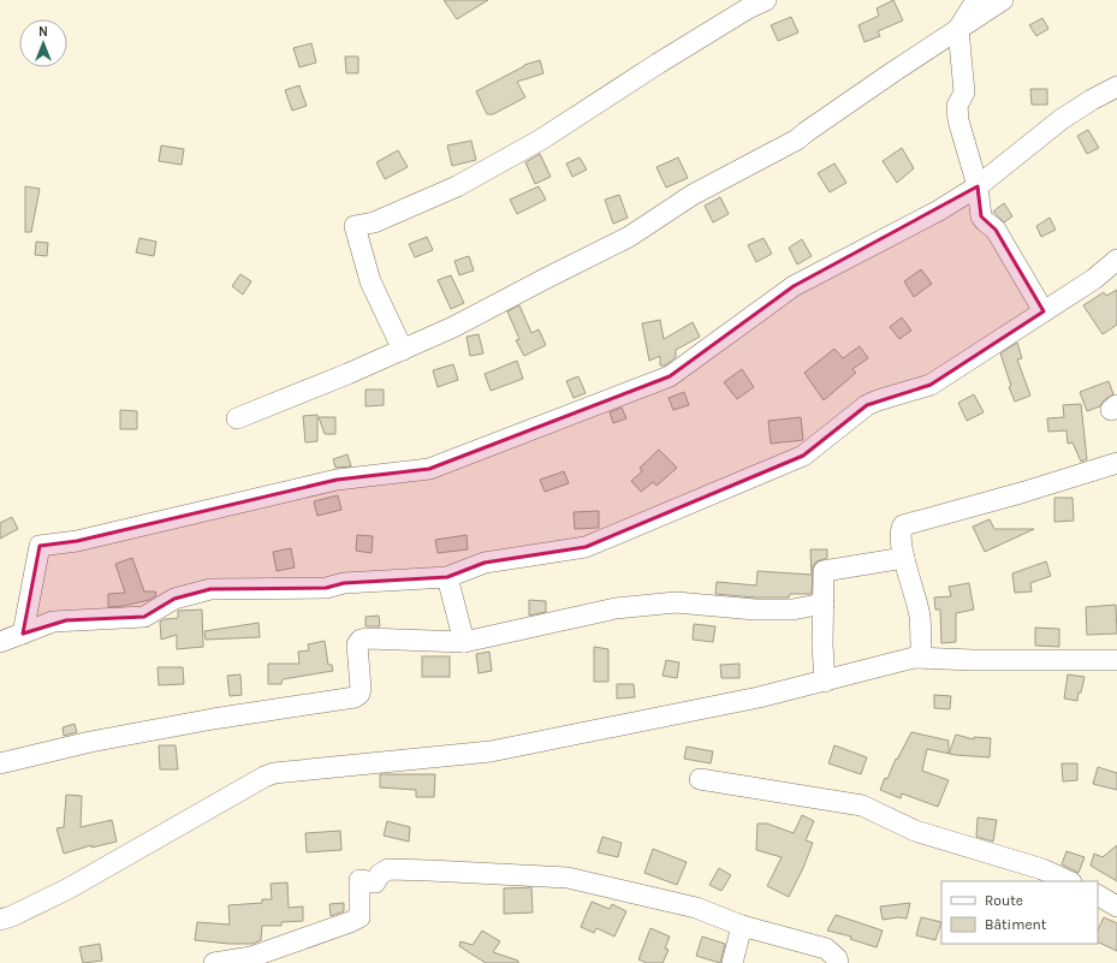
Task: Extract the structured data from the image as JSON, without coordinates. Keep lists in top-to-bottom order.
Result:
{
  "legend": ["Route", "Bâtiment"],
  "north": "top"
}
